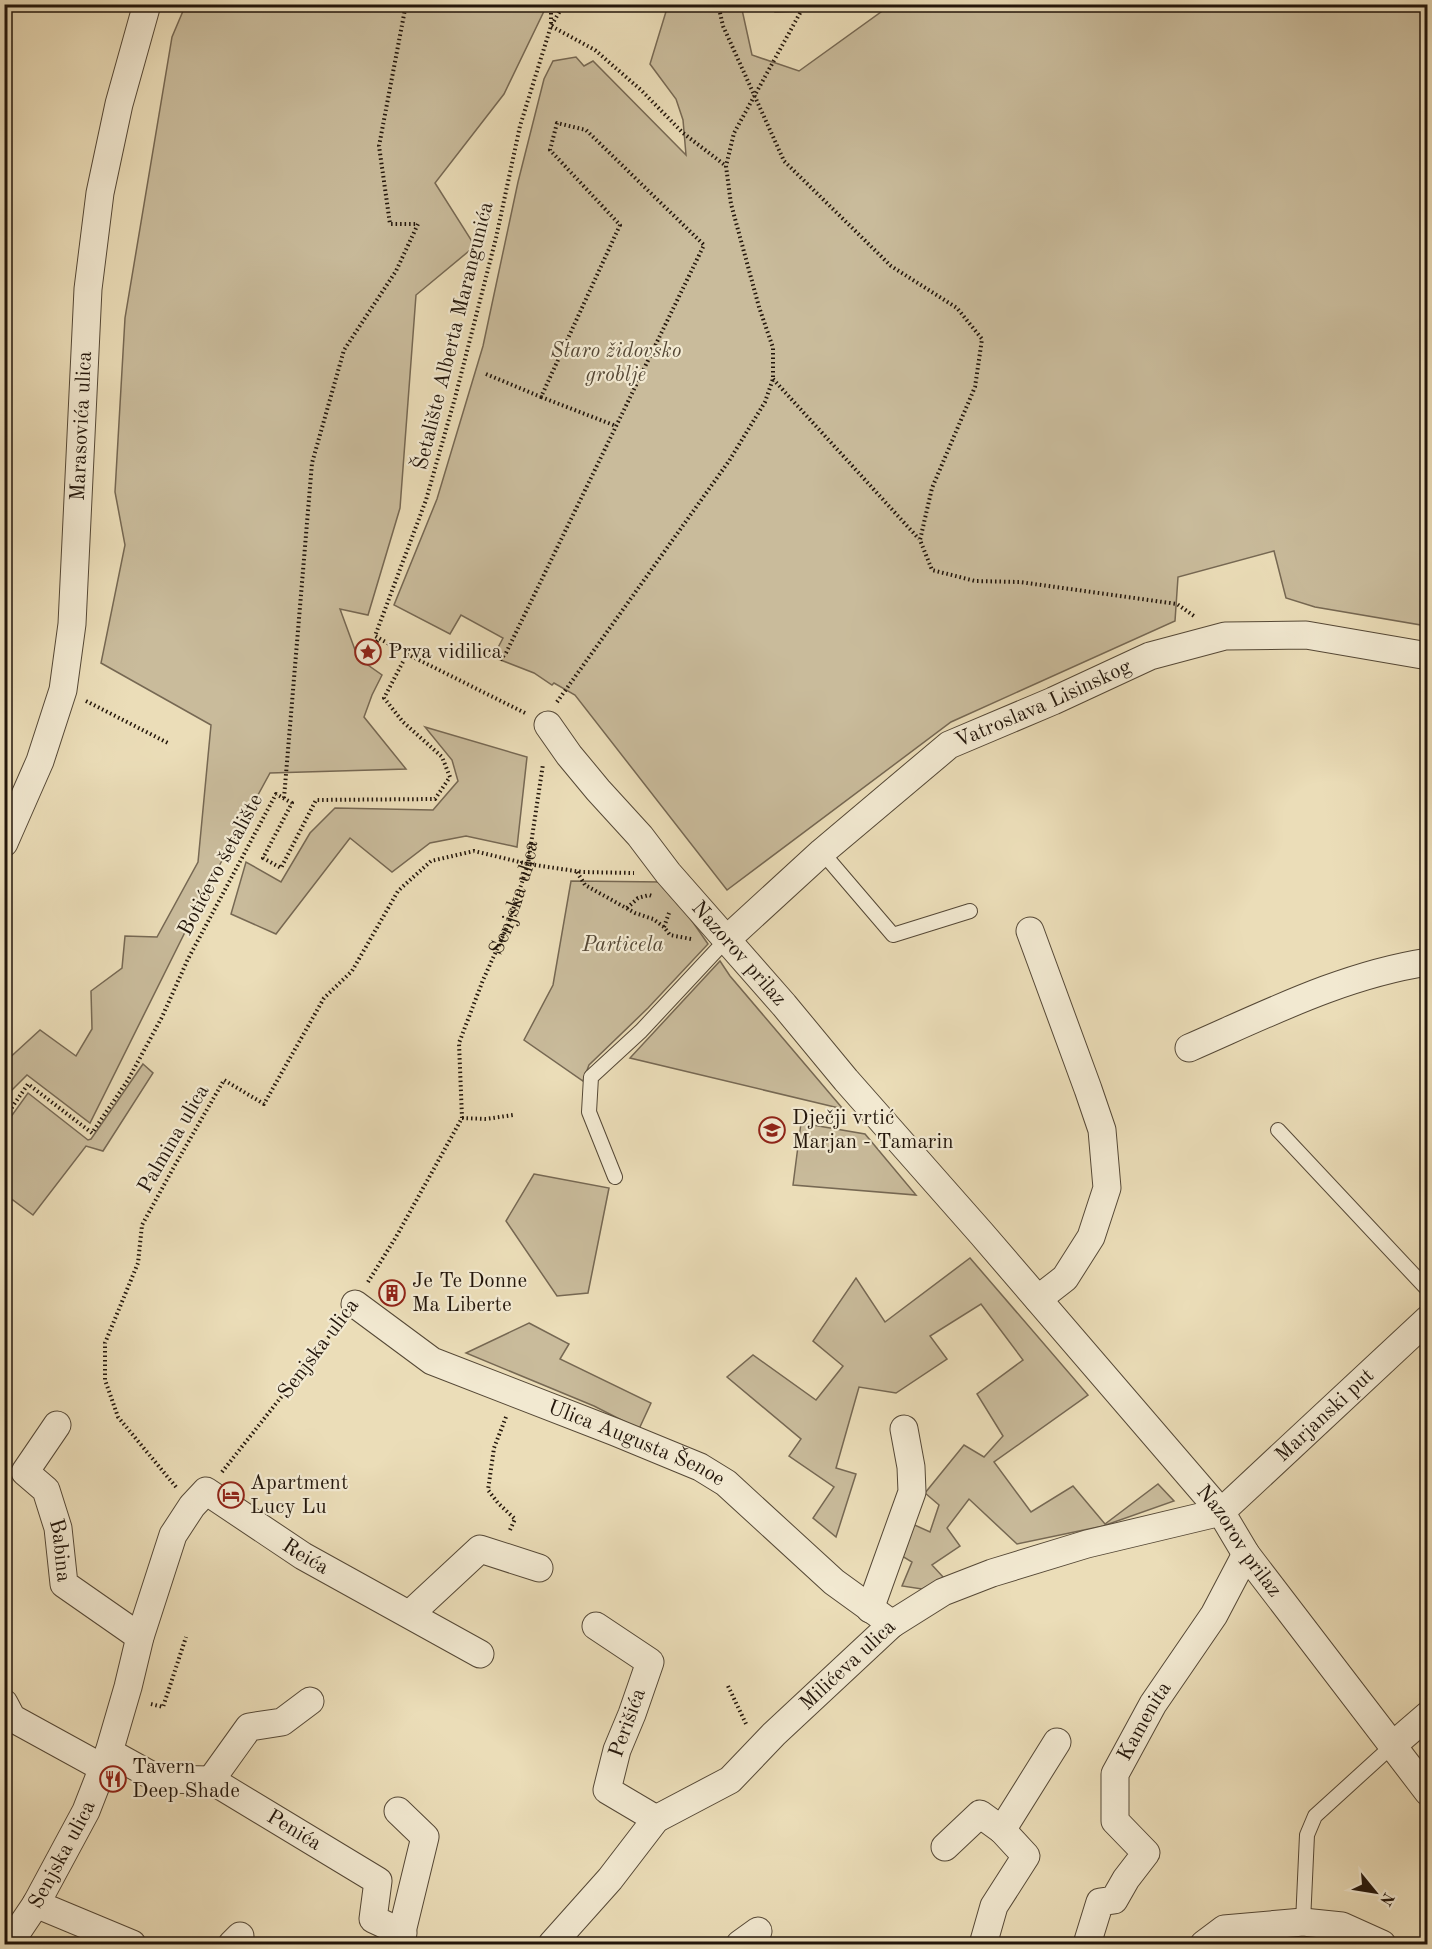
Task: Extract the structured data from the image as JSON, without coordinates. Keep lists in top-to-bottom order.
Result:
{
  "streets": {
    "street": [
      "Marasovića ulica",
      "Vatroslava Lisinskog",
      "Senjska ulica",
      "Nazorov prilaz",
      "Marjanski put",
      "Ulica Augusta Šenoe",
      "Babina",
      "Reića",
      "Milićeva ulica",
      "Kamenita",
      "Perišića",
      "Penića"
    ],
    "path": ["Šetalište Alberta Marangunića", "Botićevo šetalište", "Palmina ulica"]
  },
  "crossings": [
    ["Vatroslava Lisinskog", "Nazorov prilaz"],
    ["Senjska ulica", "Nazorov prilaz"],
    ["Senjska ulica", "Palmina ulica"],
    ["Senjska ulica", "Ulica Augusta Šenoe"],
    ["Senjska ulica", "Babina"],
    ["Senjska ulica", "Reića"],
    ["Nazorov prilaz", "Palmina ulica"],
    ["Nazorov prilaz", "Marjanski put"],
    ["Nazorov prilaz", "Milićeva ulica"],
    ["Nazorov prilaz", "Kamenita"],
    ["Palmina ulica", "Reića"],
    ["Marjanski put", "Milićeva ulica"],
    ["Ulica Augusta Šenoe", "Milićeva ulica"],
    ["Milićeva ulica", "Perišića"]
  ],
  "parks": ["Staro židovsko groblje", "Particela"],
  "places": {
    "place": ["Prva vidilica"],
    "school or university": ["Dječji vrtić Marjan - Tamarin"],
    "building": ["Je Te Donne Ma Liberte"],
    "hotel": ["Apartment Lucy Lu"],
    "restaurant": ["Tavern Deep Shade"]
  },
  "north": "bottom right"
}
